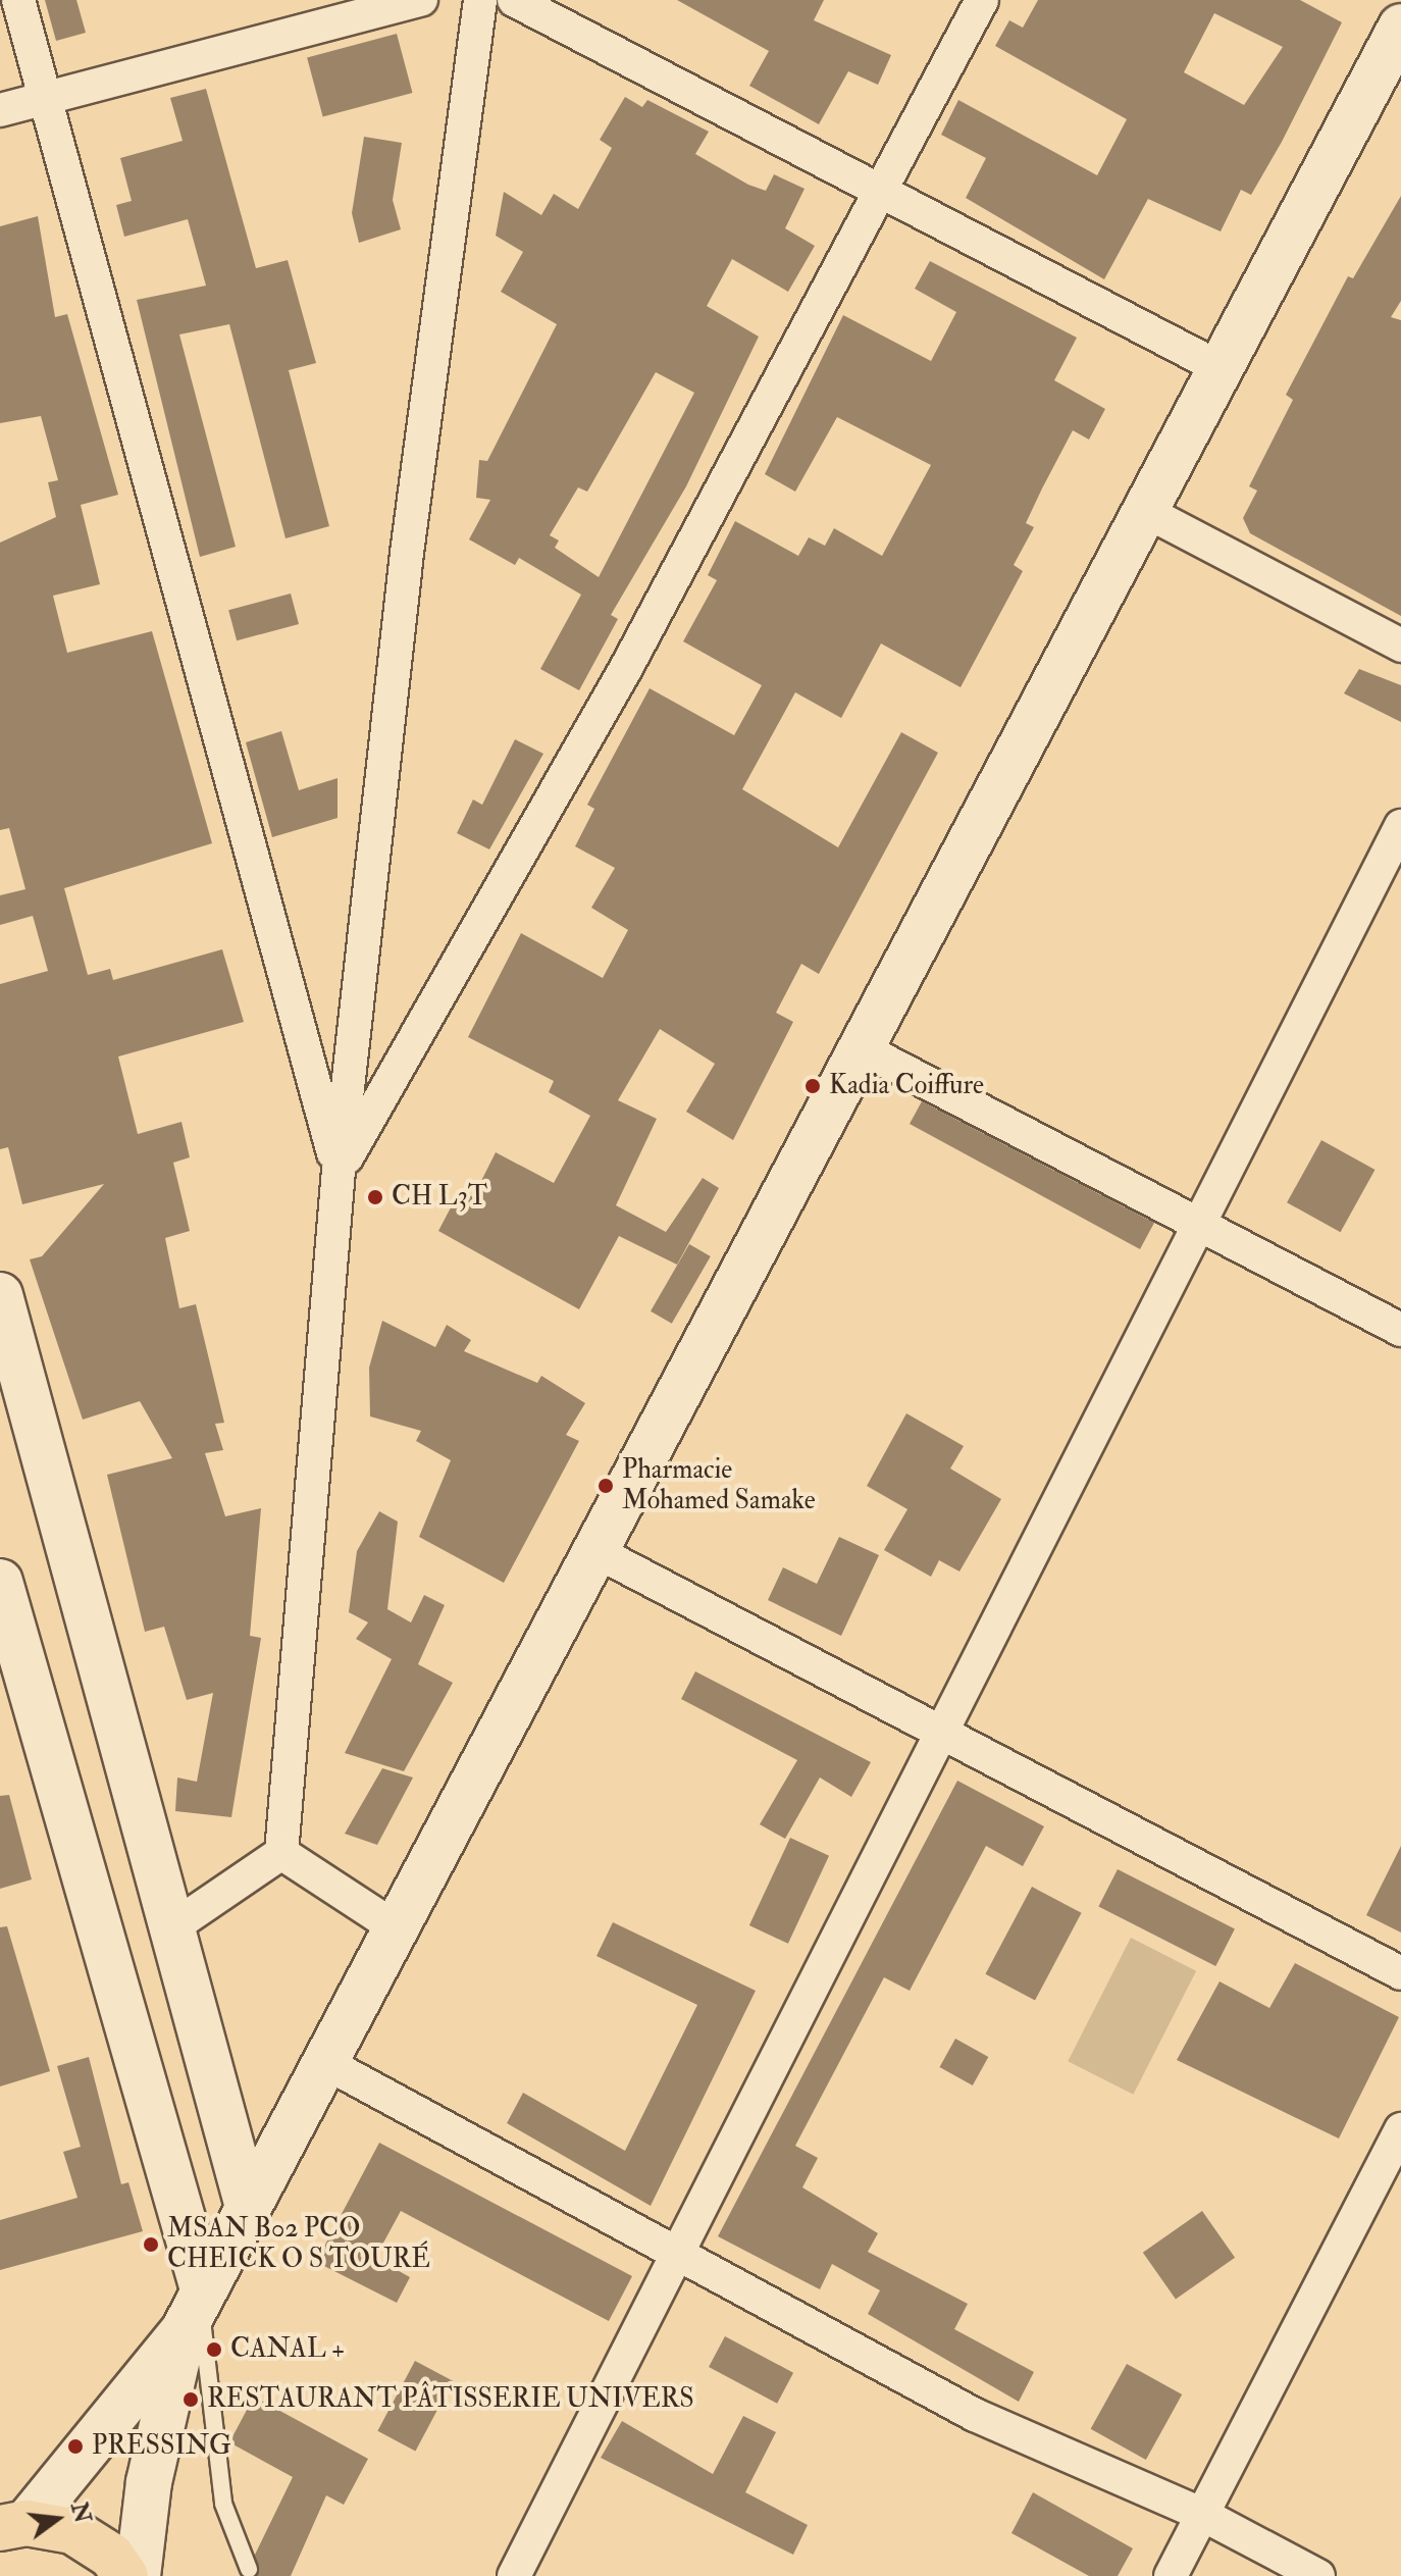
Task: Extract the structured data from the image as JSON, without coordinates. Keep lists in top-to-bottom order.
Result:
{
  "places": [
    "Kadia Coiffure",
    "CH L3T",
    "Pharmacie Mohamed Samake",
    "MSAN B02 PCO CHEICK O S TOURÉ",
    "CANAL +",
    "RESTAURANT PÂTISSERIE UNIVERS",
    "PRESSING"
  ],
  "north": "right"
}
